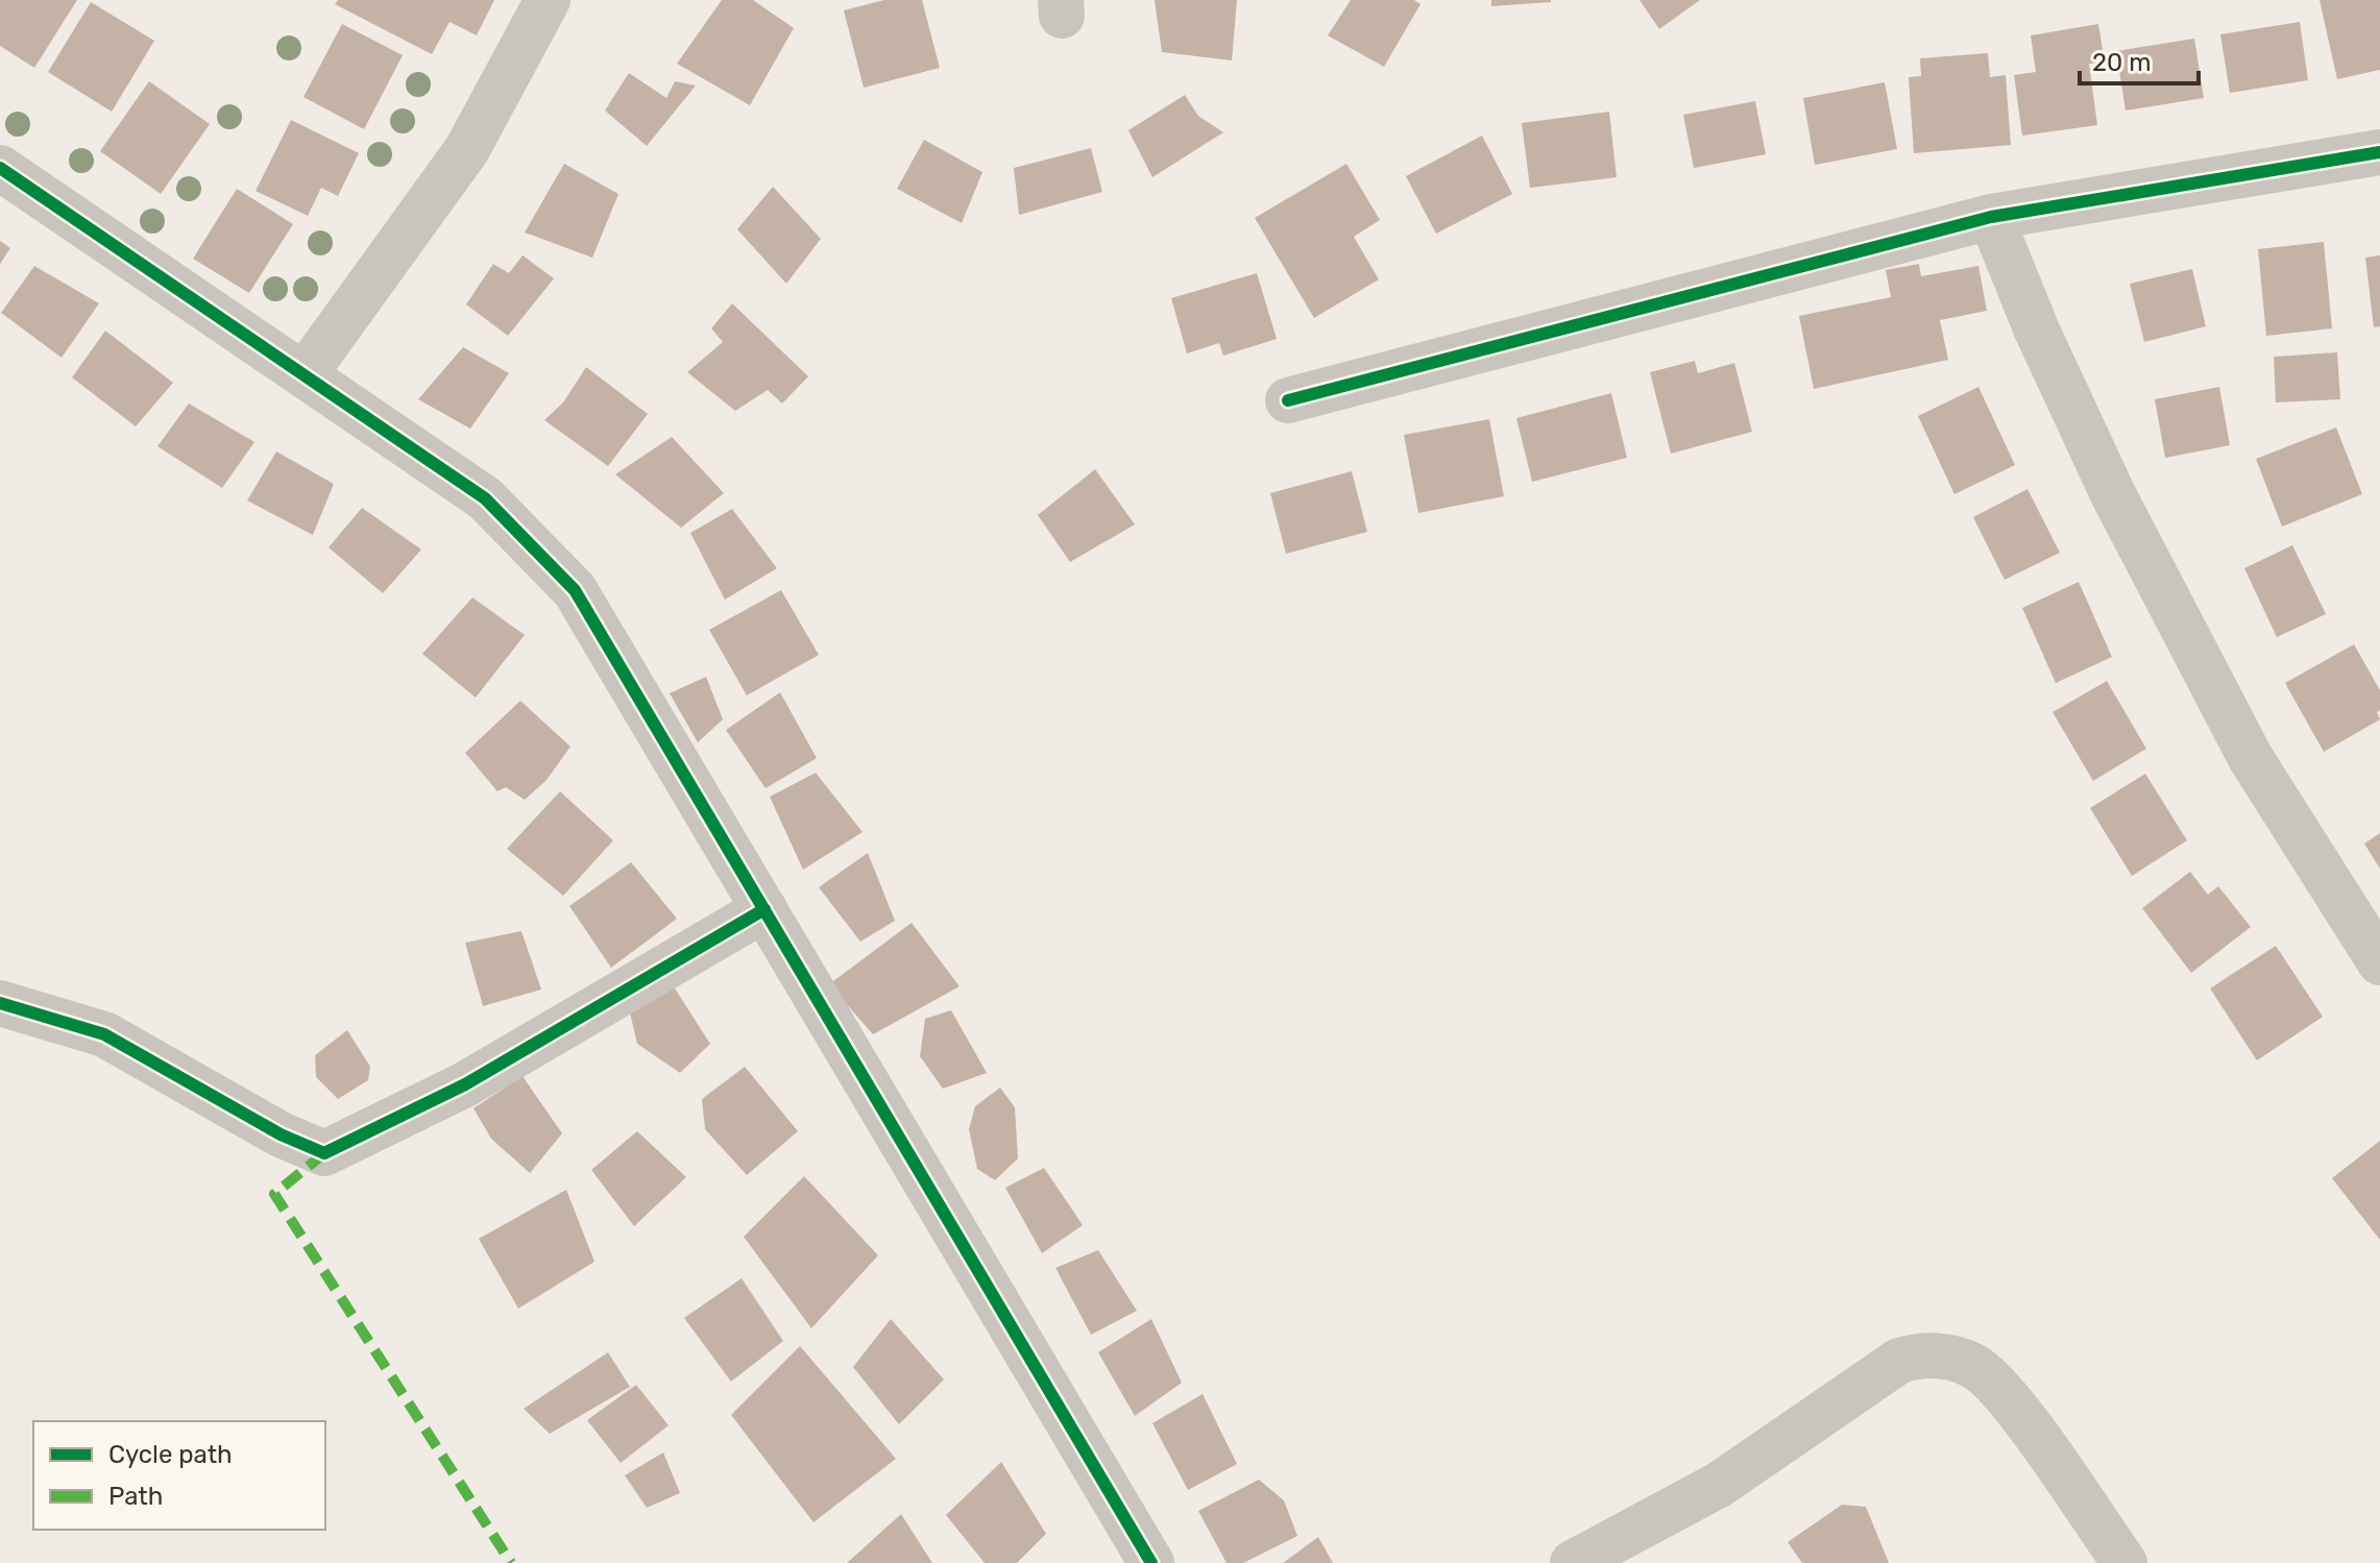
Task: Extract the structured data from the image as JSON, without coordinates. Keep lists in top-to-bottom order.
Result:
{
  "legend": ["Cycle path", "Path"],
  "scale_bar": "20 m"
}
